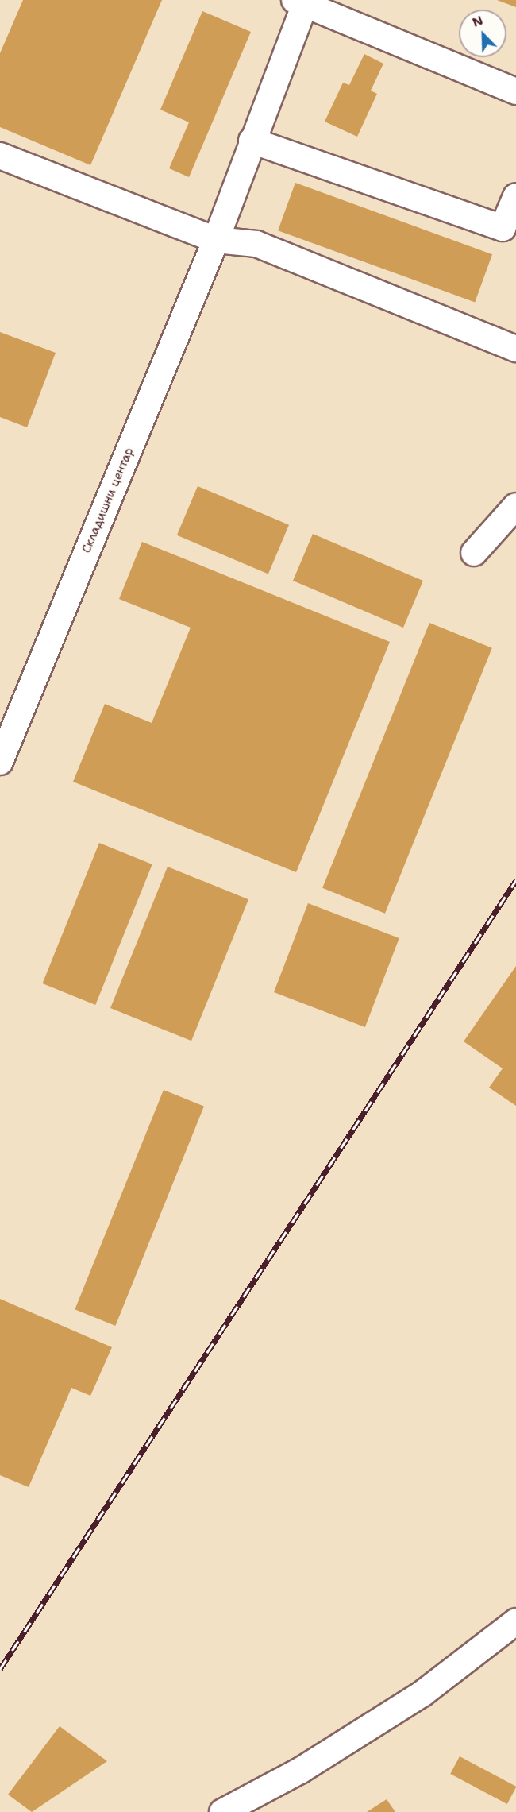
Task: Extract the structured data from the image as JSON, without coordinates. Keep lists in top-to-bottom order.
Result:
{
  "streets": {
    "street": ["Складишни центар"]
  },
  "north": "top left"
}
